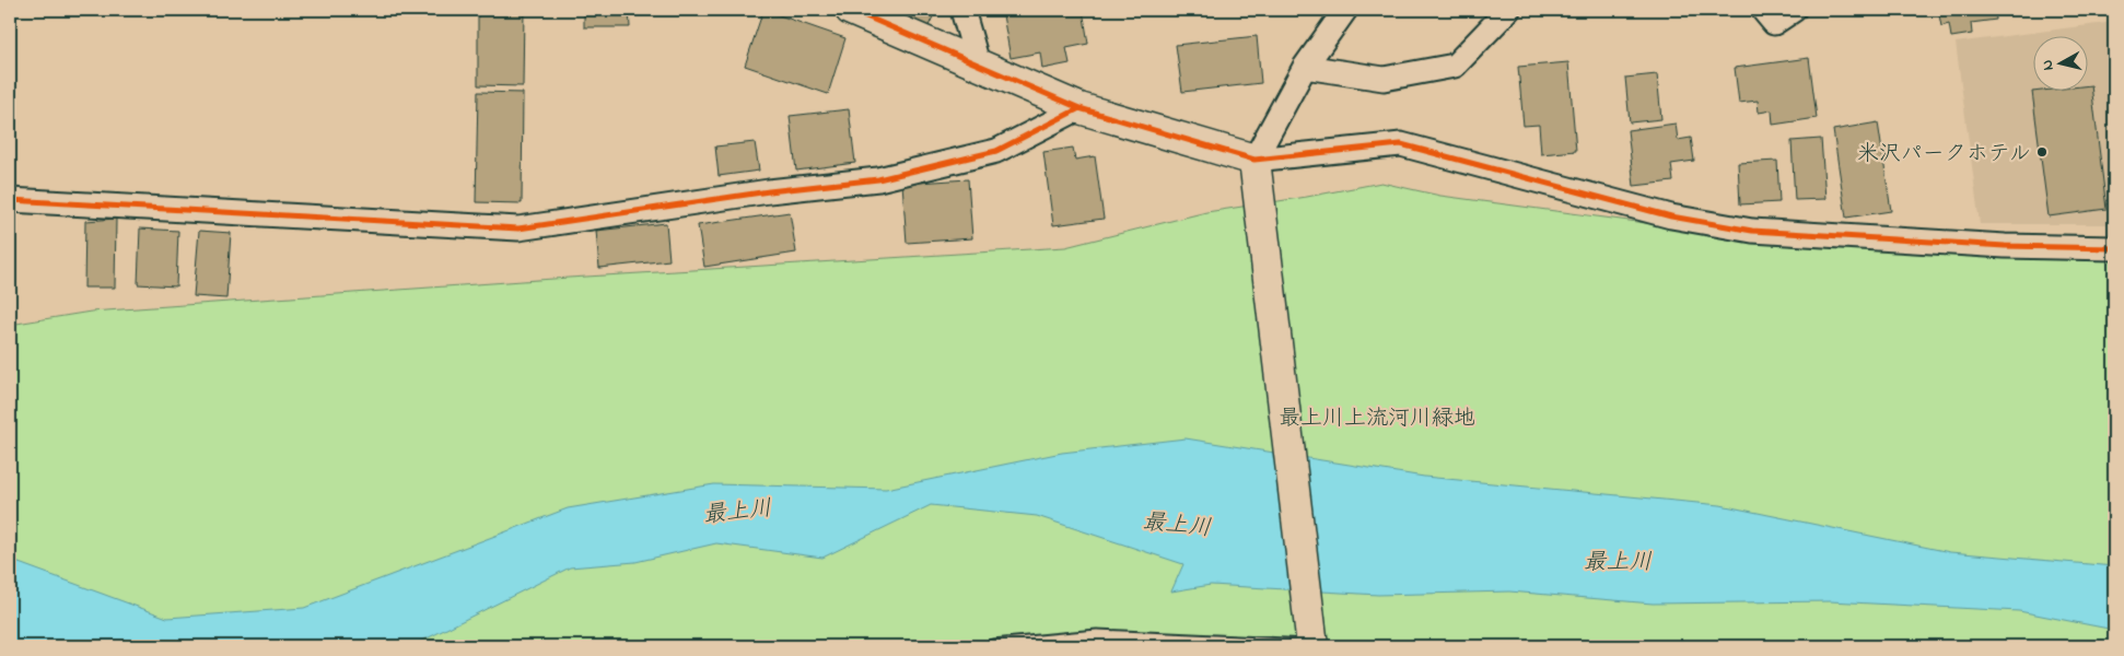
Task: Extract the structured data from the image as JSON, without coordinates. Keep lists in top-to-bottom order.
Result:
{
  "water": ["最上川"],
  "parks": ["最上川上流河川緑地"],
  "places": ["米沢パークホテル"],
  "north": "left"
}
